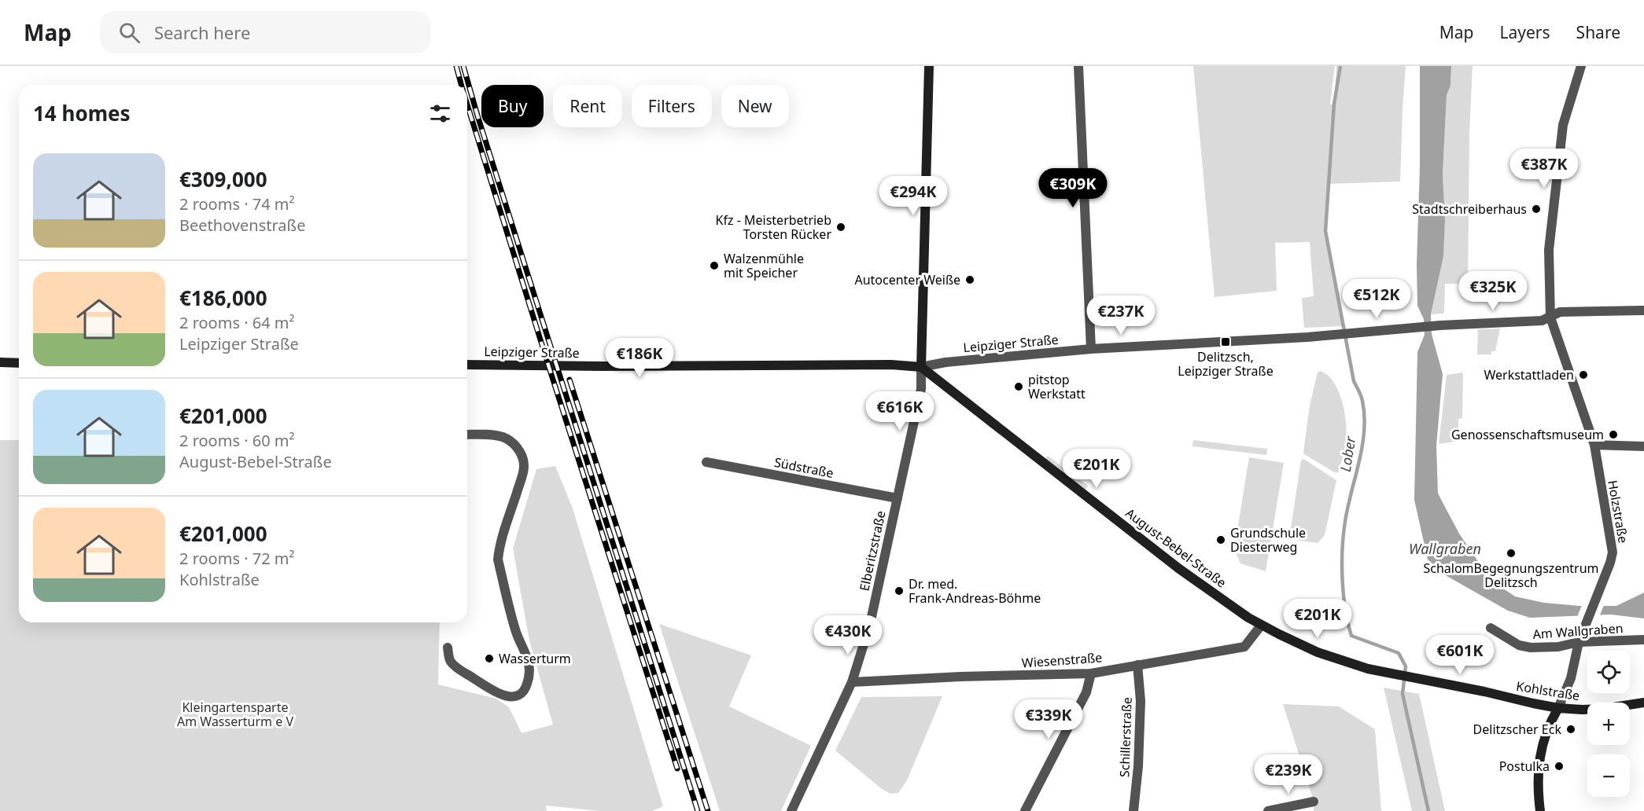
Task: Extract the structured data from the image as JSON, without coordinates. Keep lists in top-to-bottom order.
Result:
{
  "streets": {
    "street": [
      "Leipziger Straße",
      "Südstraße",
      "Holzstraße",
      "August-Bebel-Straße",
      "Elberitzstraße",
      "Am Wallgraben",
      "Wiesenstraße",
      "Kohlstraße",
      "Schillerstraße"
    ]
  },
  "crossings": [
    ["Leipziger Straße", "Holzstraße"],
    ["Leipziger Straße", "August-Bebel-Straße"],
    ["Leipziger Straße", "Elberitzstraße"],
    ["Südstraße", "Elberitzstraße"],
    ["Holzstraße", "Am Wallgraben"],
    ["Holzstraße", "Kohlstraße"],
    ["August-Bebel-Straße", "Elberitzstraße"],
    ["August-Bebel-Straße", "Wiesenstraße"],
    ["August-Bebel-Straße", "Kohlstraße"],
    ["Elberitzstraße", "Wiesenstraße"],
    ["Wiesenstraße", "Kohlstraße"],
    ["Wiesenstraße", "Schillerstraße"]
  ],
  "water": ["Lober", "Wallgraben"],
  "parks": ["Kleingartensparte Am Wasserturm e V"],
  "places": {
    "other": [
      "Stadtschreiberhaus",
      "Kfz - Meisterbetrieb Torsten Rücker",
      "Walzenmühle mit Speicher",
      "Autocenter Weiße",
      "Werkstattladen",
      "pitstop Werkstatt",
      "Genossenschaftsmuseum",
      "Grundschule Diesterweg",
      "SchalomBegegnungszentrum Delitzsch",
      "Dr. med. Frank-Andreas-Böhme",
      "Wasserturm",
      "Delitzscher Eck",
      "Postulka"
    ],
    "transit": ["Delitzsch, Leipziger Straße"]
  },
  "page": {
    "header": "Map",
    "search": "Search here",
    "nav": ["Map", "Layers", "Share"],
    "chip": [
      "Buy",
      "Rent",
      "Filters",
      "New"
    ],
    "heading": "14 homes",
    "list": [
      {
        "name": "€309,000",
        "note": "2 rooms · 74 m² · Beethovenstraße"
      },
      {
        "name": "€186,000",
        "note": "2 rooms · 64 m² · Leipziger Straße"
      },
      {
        "name": "€201,000",
        "note": "2 rooms · 60 m² · August-Bebel-Straße"
      },
      {
        "name": "€201,000",
        "note": "2 rooms · 72 m² · Kohlstraße"
      }
    ],
    "price": [
      "€387K",
      "€309K",
      "€294K",
      "€325K",
      "€512K",
      "€237K",
      "€186K",
      "€616K",
      "€201K",
      "€201K",
      "€430K",
      "€601K",
      "€339K",
      "€239K"
    ],
    "map_buttons": ["+", "−"]
  }
}
